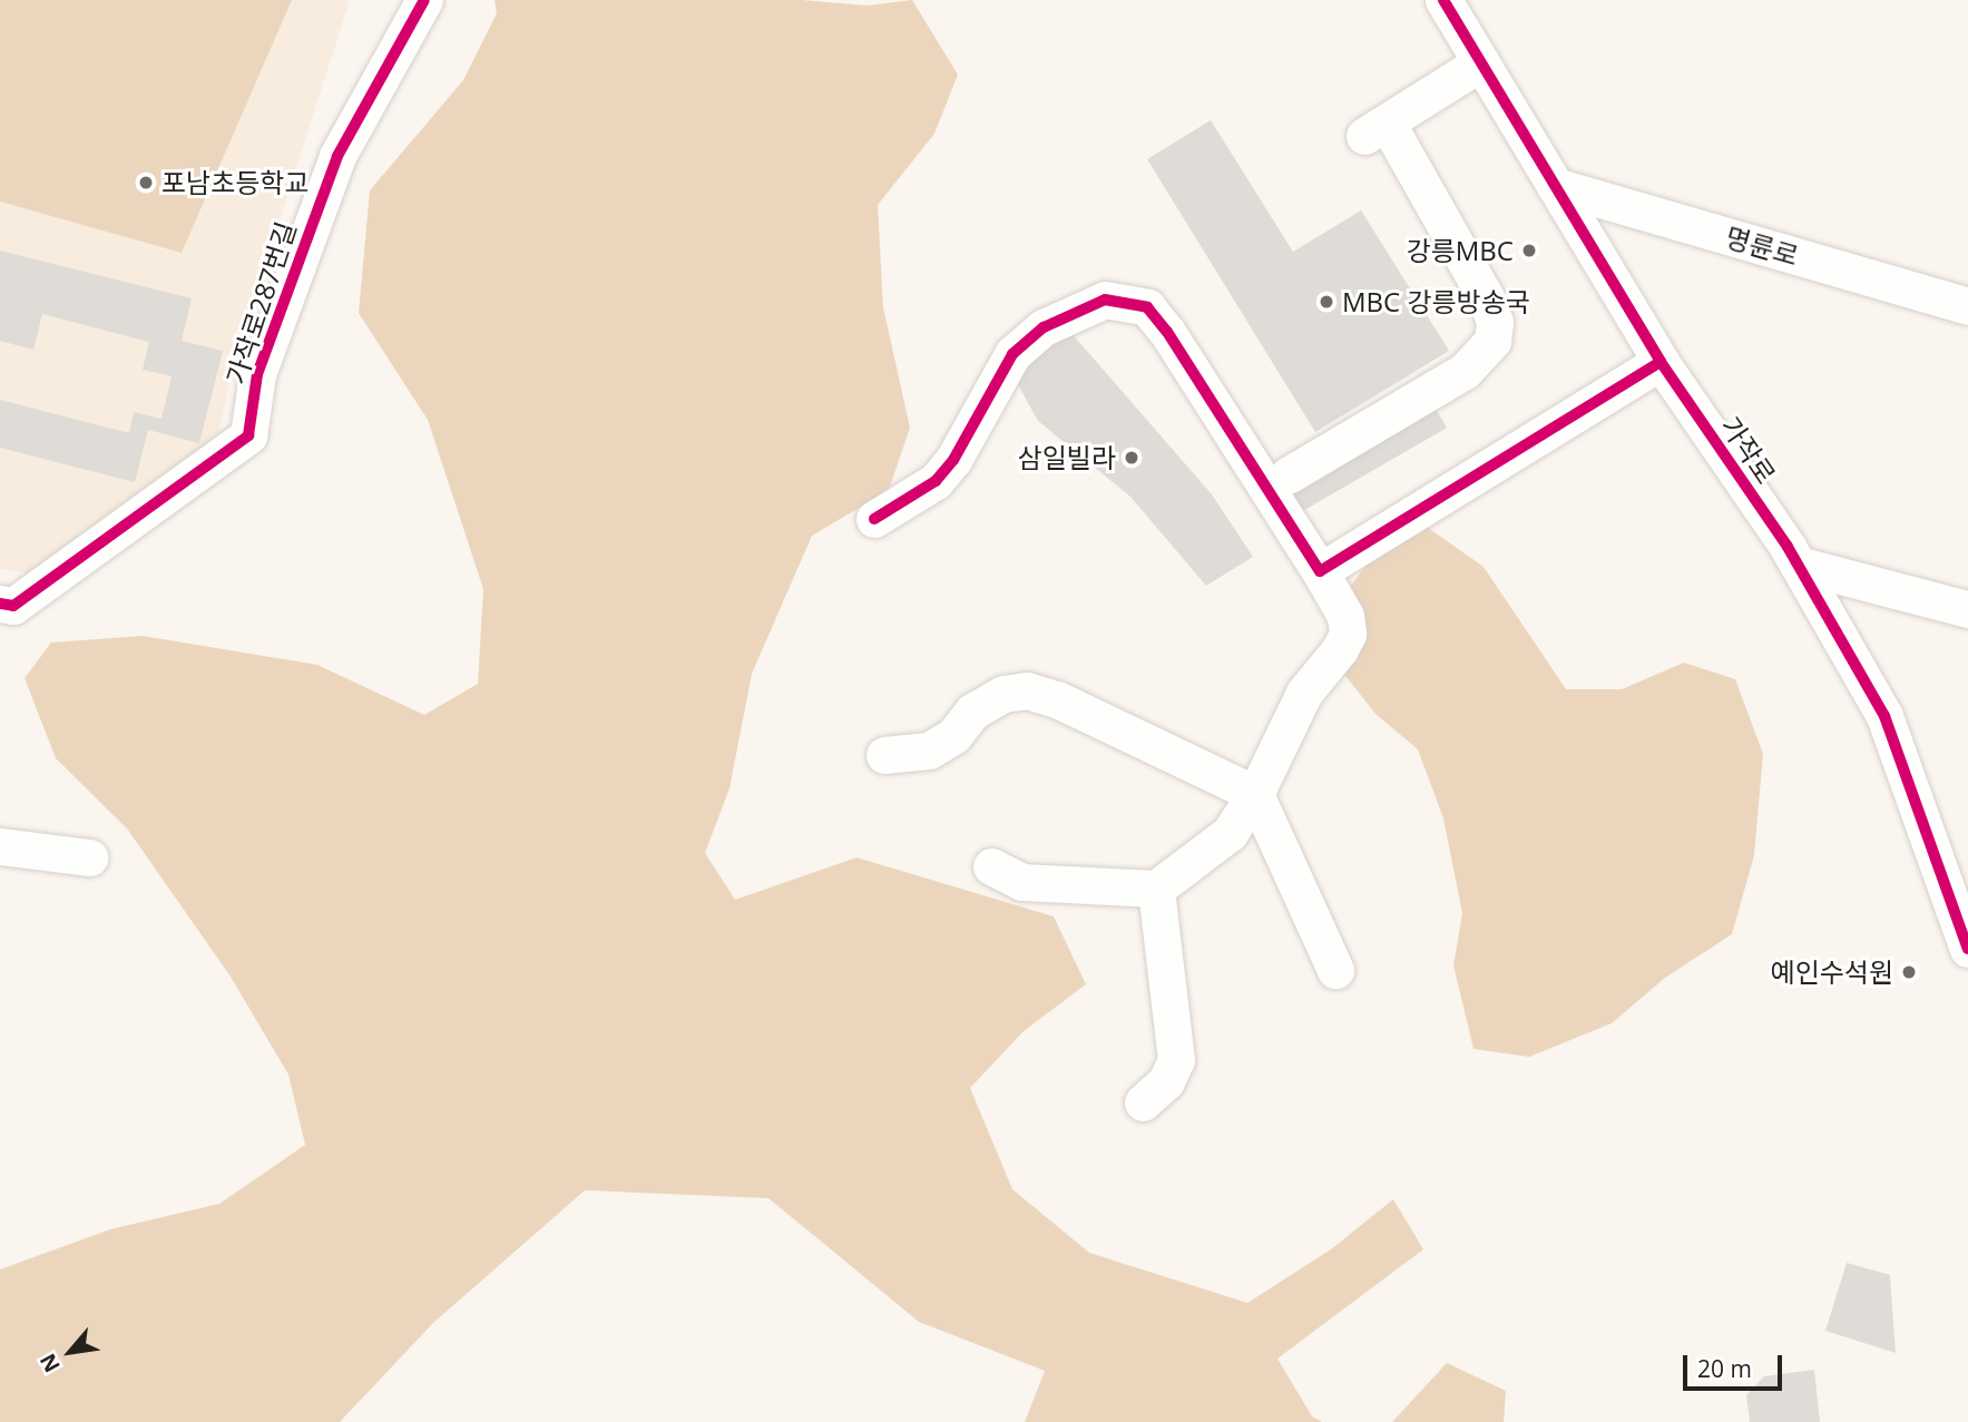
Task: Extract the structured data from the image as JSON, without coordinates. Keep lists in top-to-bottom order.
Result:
{
  "streets": {
    "street": ["명륜로", "가작로287번길", "가작로"]
  },
  "crossings": [
    ["명륜로", "가작로"]
  ],
  "places": [
    "포남초등학교",
    "강릉MBC",
    "MBC 강릉방송국",
    "삼일빌라",
    "예인수석원"
  ],
  "scale_bar": "20 m",
  "north": "bottom left"
}
